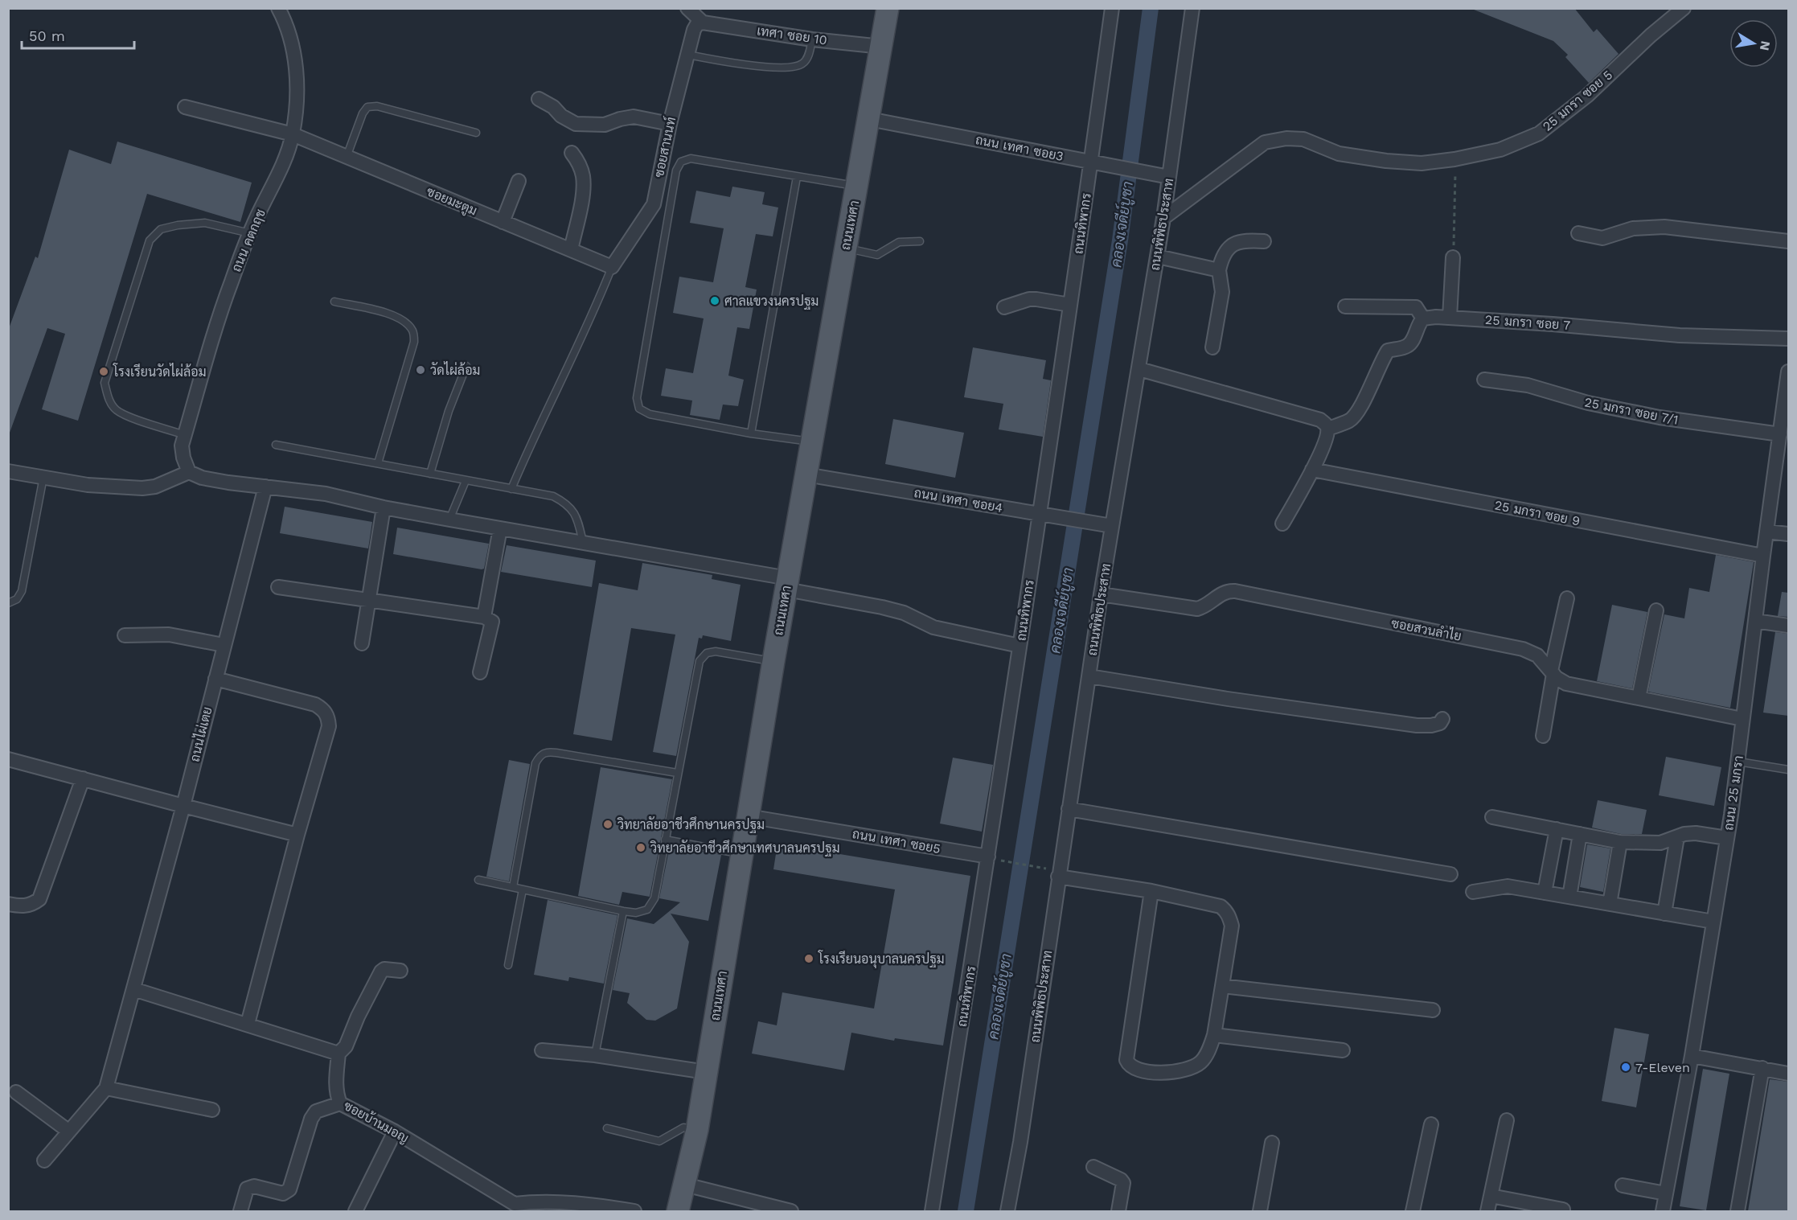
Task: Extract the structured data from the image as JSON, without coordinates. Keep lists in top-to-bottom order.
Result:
{
  "streets": {
    "main road": ["ถนนเทศา"],
    "street": [
      "เทศา ซอย 10",
      "25 มกรา ซอย 5",
      "ซอยสานนท์",
      "ถนน เทศา ซอย3",
      "ซอยมะตูม",
      "ถนนทิพากร",
      "ถนนพิพิธประสาท",
      "ถนน คตกฤช",
      "25 มกรา ซอย 7",
      "25 มกรา ซอย 7/1",
      "ถนน เทศา ซอย4",
      "25 มกรา ซอย 9",
      "ซอยสวนลำไย",
      "ถนนไผ่เตย",
      "ถนน 25 มกรา",
      "ถนน เทศา ซอย5",
      "ซอยบ้านมอญ"
    ]
  },
  "crossings": [
    ["เทศา ซอย 10", "ซอยสานนท์"],
    ["เทศา ซอย 10", "ถนนเทศา"],
    ["25 มกรา ซอย 5", "ถนนพิพิธประสาท"],
    ["ซอยสานนท์", "ซอยมะตูม"],
    ["ถนน เทศา ซอย3", "ถนนทิพากร"],
    ["ถนน เทศา ซอย3", "ถนนพิพิธประสาท"],
    ["ถนน เทศา ซอย3", "ถนนเทศา"],
    ["ซอยมะตูม", "ถนน คตกฤช"],
    ["ถนนทิพากร", "ถนน เทศา ซอย4"],
    ["ถนนทิพากร", "ถนน เทศา ซอย5"],
    ["ถนนพิพิธประสาท", "ถนน เทศา ซอย4"],
    ["ถนนพิพิธประสาท", "ซอยสวนลำไย"],
    ["ถนนเทศา", "ถนน เทศา ซอย4"],
    ["ถนนเทศา", "ถนน เทศา ซอย5"],
    ["25 มกรา ซอย 7/1", "ถนน 25 มกรา"],
    ["25 มกรา ซอย 9", "ถนน 25 มกรา"],
    ["ซอยสวนลำไย", "ถนน 25 มกรา"]
  ],
  "water": ["คลองเจดีย์บูชา"],
  "places": [
    "ศาลแขวงนครปฐม",
    "วัดไผ่ล้อม",
    "โรงเรียนวัดไผ่ล้อม",
    "วิทยาลัยอาชีวศึกษานครปฐม",
    "วิทยาลัยอาชีวศึกษาเทศบาลนครปฐม",
    "โรงเรียนอนุบาลนครปฐม",
    "7-Eleven"
  ],
  "scale_bar": "50 m",
  "north": "right"
}
